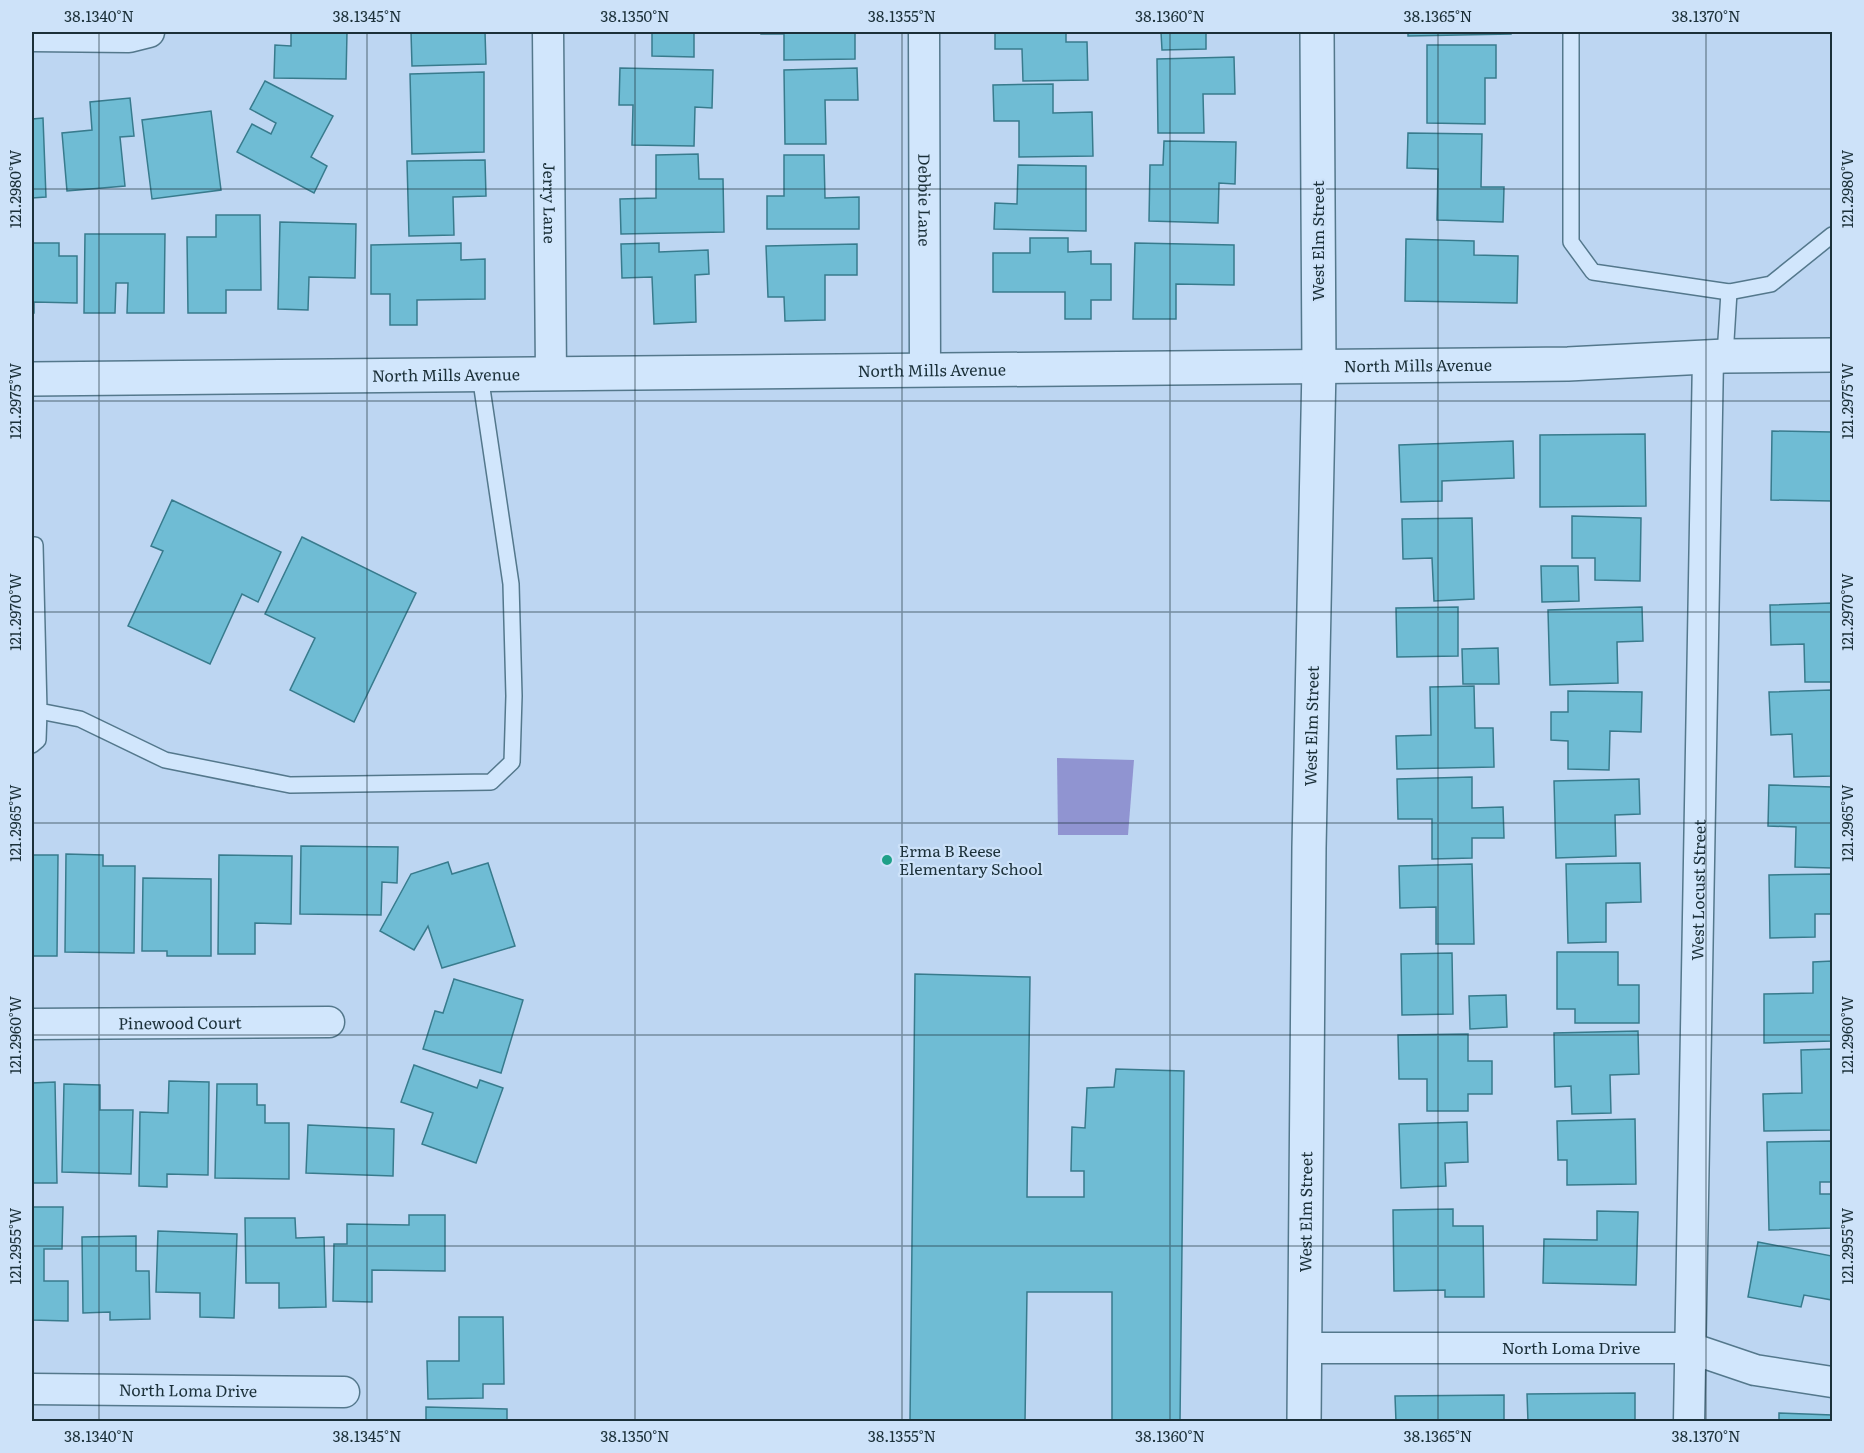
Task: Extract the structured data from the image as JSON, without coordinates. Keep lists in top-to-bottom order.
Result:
{
  "streets": {
    "street": [
      "Debbie Lane",
      "Jerry Lane",
      "West Elm Street",
      "North Mills Avenue",
      "West Locust Street",
      "Pinewood Court",
      "North Loma Drive"
    ]
  },
  "crossings": [
    ["Debbie Lane", "North Mills Avenue"],
    ["Jerry Lane", "North Mills Avenue"],
    ["West Elm Street", "North Mills Avenue"],
    ["West Elm Street", "North Loma Drive"],
    ["North Mills Avenue", "West Locust Street"],
    ["West Locust Street", "North Loma Drive"]
  ],
  "places": ["Erma B Reese Elementary School"],
  "coordinates": [
    "38.1340°N",
    "38.1345°N",
    "38.1350°N",
    "38.1355°N",
    "38.1360°N",
    "38.1365°N",
    "38.1370°N",
    "121.2980°W",
    "121.2975°W",
    "121.2970°W",
    "121.2965°W",
    "121.2960°W",
    "121.2955°W"
  ]
}
